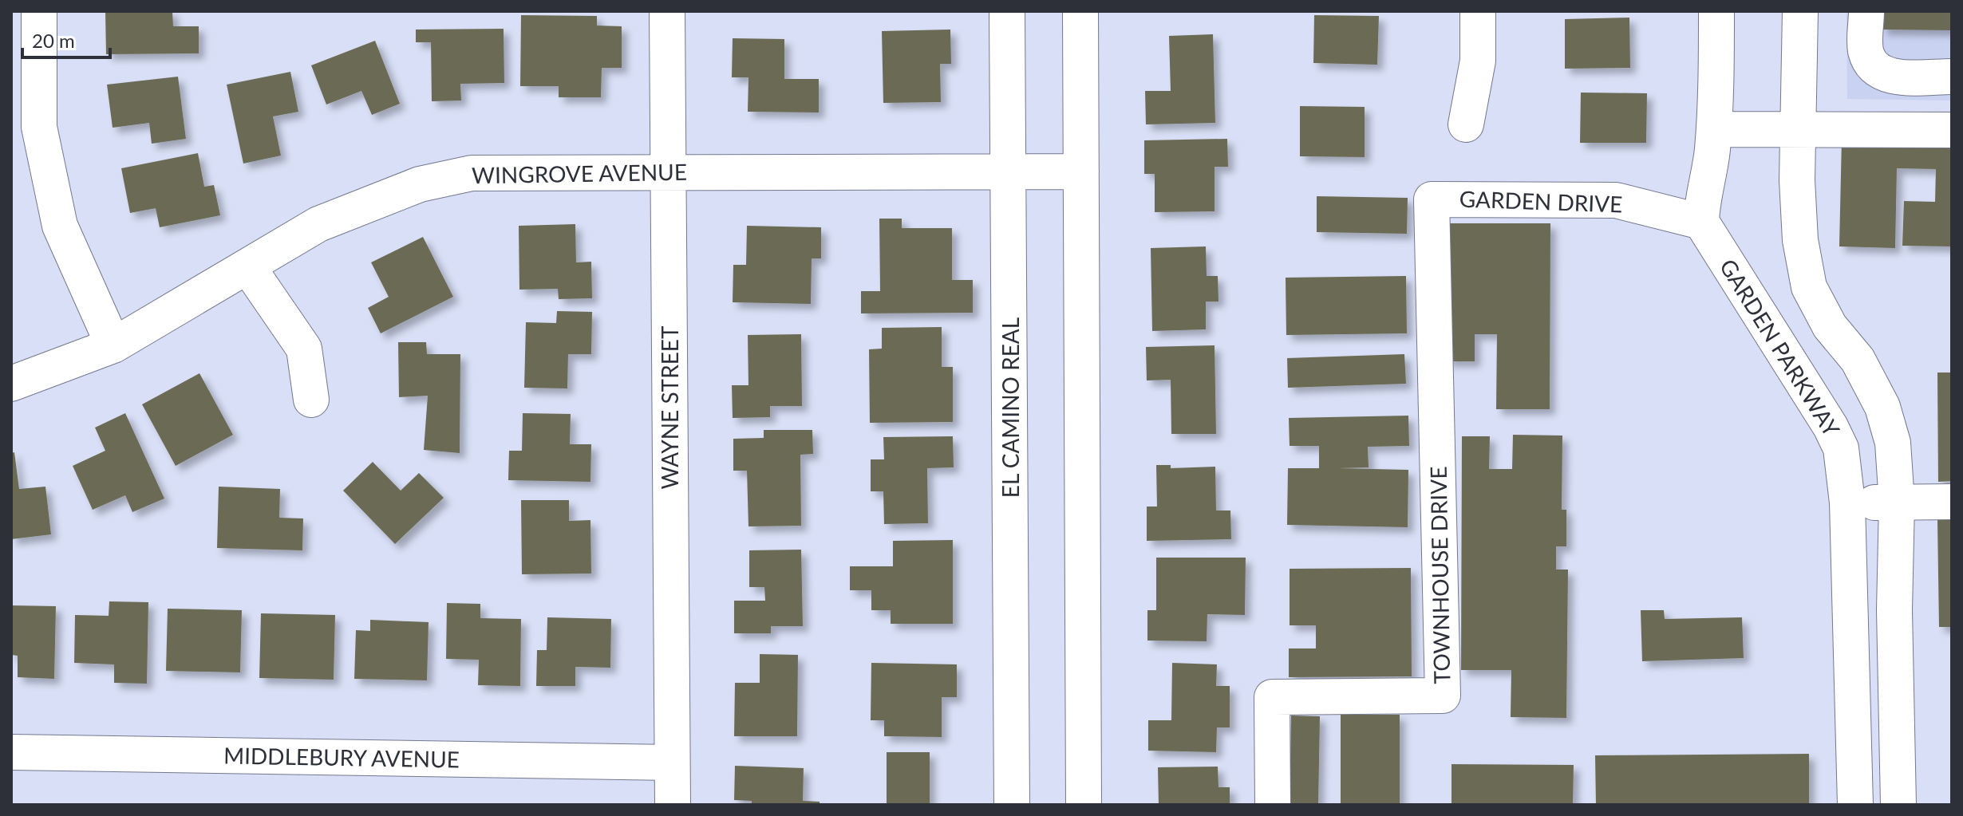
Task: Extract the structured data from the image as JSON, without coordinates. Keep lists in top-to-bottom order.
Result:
{
  "streets": {
    "street": [
      "WINGROVE AVENUE",
      "GARDEN DRIVE",
      "GARDEN PARKWAY",
      "WAYNE STREET",
      "EL CAMINO REAL",
      "TOWNHOUSE DRIVE",
      "MIDDLEBURY AVENUE"
    ]
  },
  "crossings": [
    ["WINGROVE AVENUE", "WAYNE STREET"],
    ["WINGROVE AVENUE", "EL CAMINO REAL"],
    ["GARDEN DRIVE", "GARDEN PARKWAY"],
    ["GARDEN DRIVE", "TOWNHOUSE DRIVE"],
    ["WAYNE STREET", "MIDDLEBURY AVENUE"]
  ],
  "scale_bar": "20 m"
}
